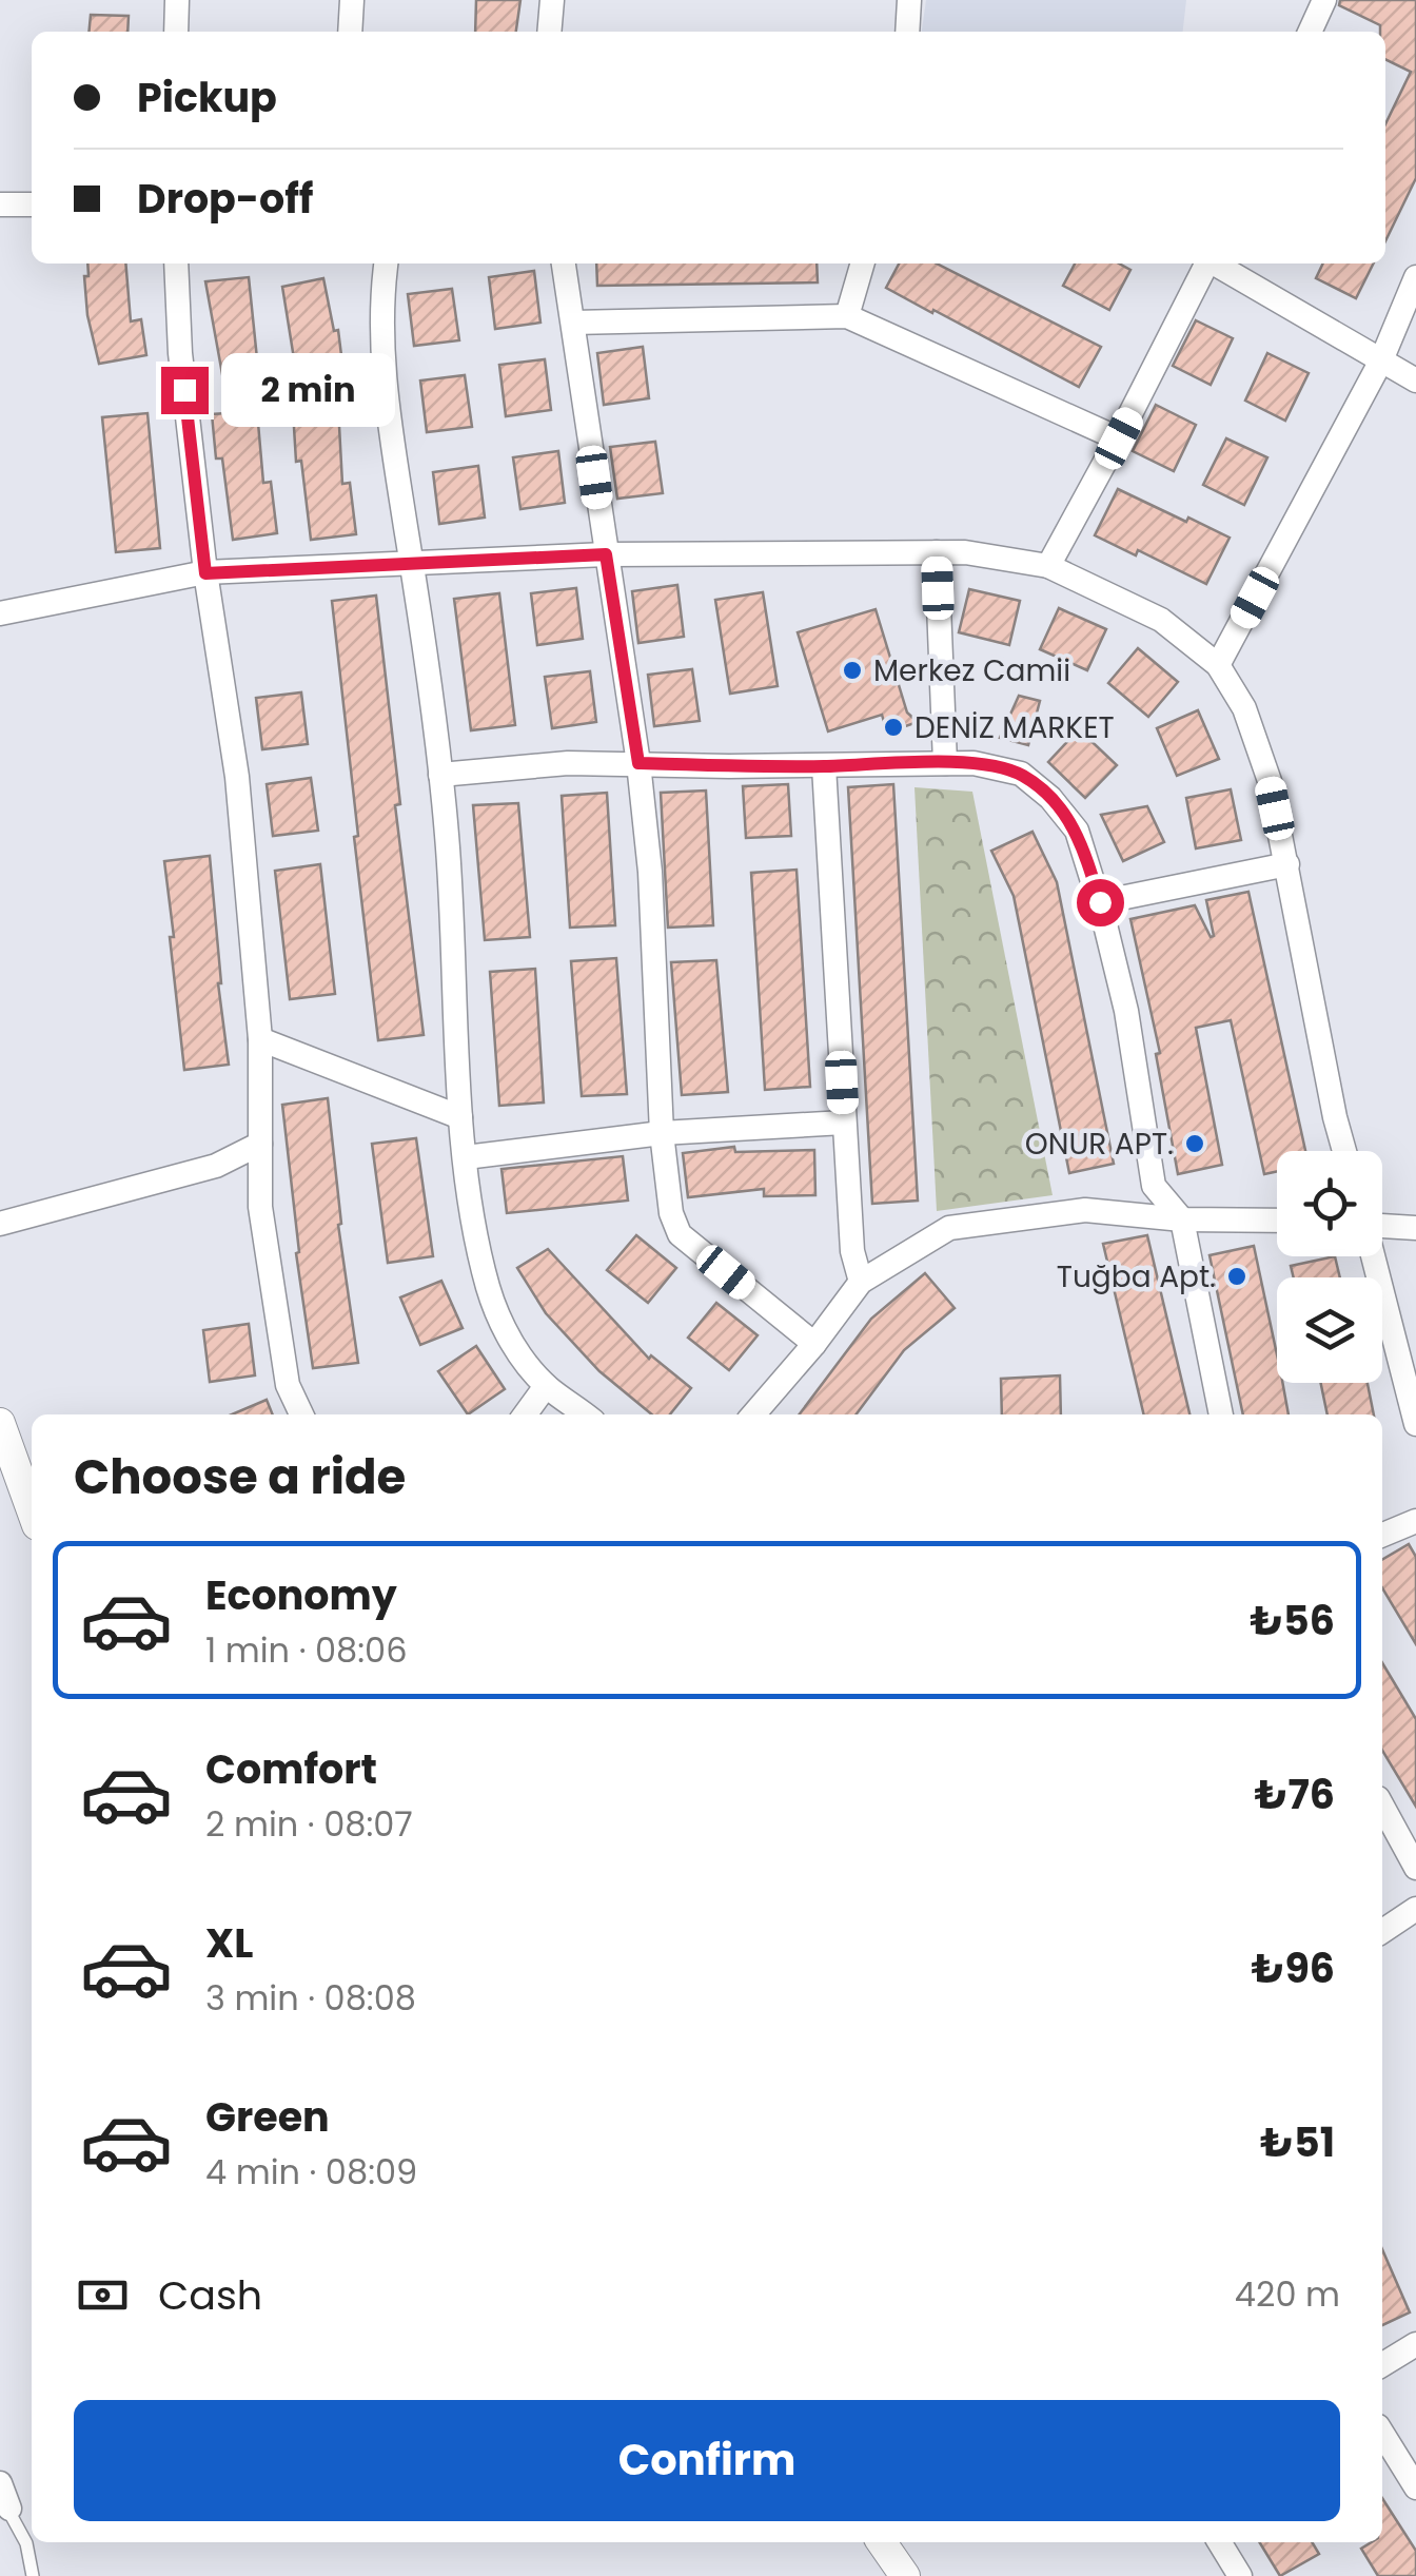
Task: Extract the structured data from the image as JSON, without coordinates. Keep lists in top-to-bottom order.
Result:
{
  "places": [
    "Merkez Camii",
    "DENİZ MARKET",
    "ONUR APT.",
    "Tuğba Apt."
  ],
  "page": {
    "banner": ["Pickup", "Drop-off"],
    "bubble": "2 min",
    "heading": "Choose a ride",
    "list": [
      {
        "name": "Economy",
        "note": "1 min · 08:06",
        "value": "₺56"
      },
      {
        "name": "Comfort",
        "note": "2 min · 08:07",
        "value": "₺76"
      },
      {
        "name": "XL",
        "note": "3 min · 08:08",
        "value": "₺96"
      },
      {
        "name": "Green",
        "note": "4 min · 08:09",
        "value": "₺51"
      }
    ],
    "pay": ["Cash", "420 m"],
    "buttons": "Confirm"
  }
}
